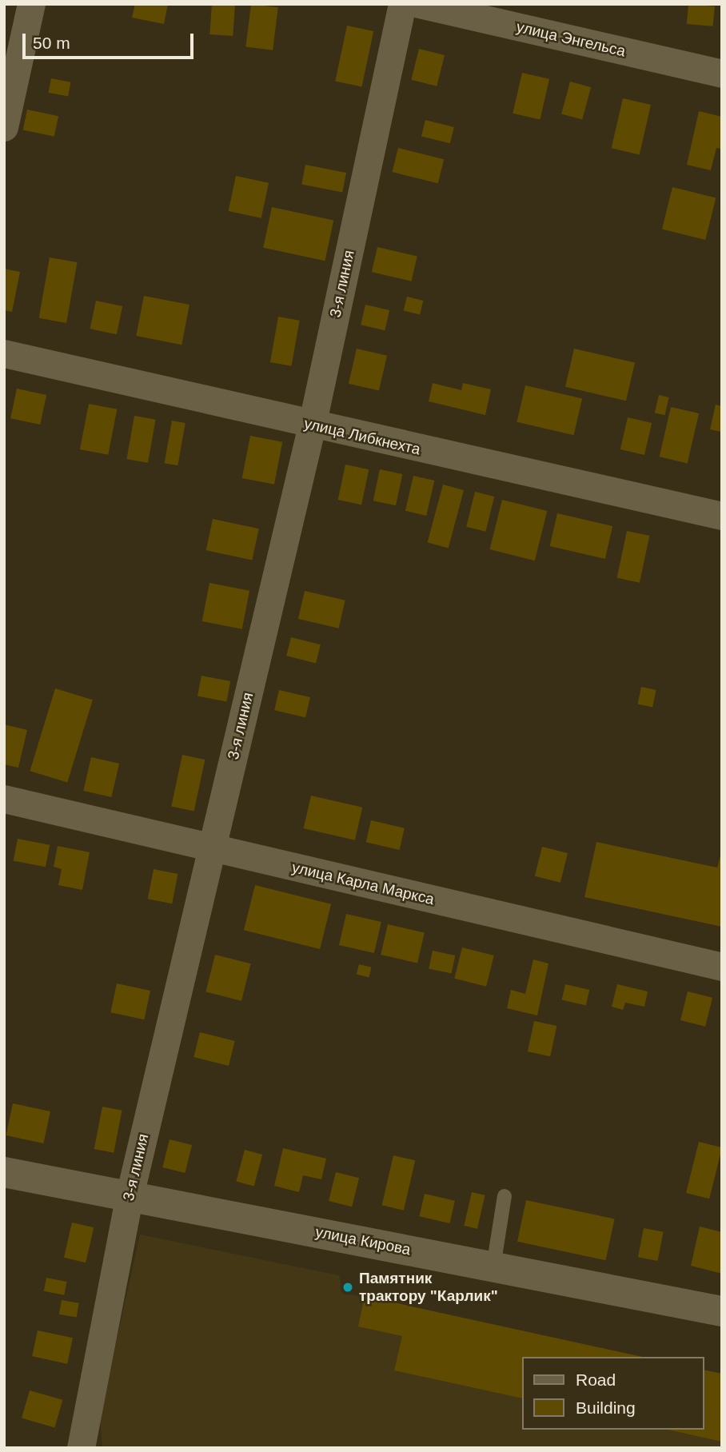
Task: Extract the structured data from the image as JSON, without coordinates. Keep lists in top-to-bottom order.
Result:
{
  "streets": {
    "street": [
      "улица Энгельса",
      "3-я линия",
      "улица Либкнехта",
      "улица Карла Маркса",
      "улица Кирова"
    ]
  },
  "crossings": [
    ["3-я линия", "улица Либкнехта"],
    ["3-я линия", "улица Карла Маркса"],
    ["3-я линия", "улица Кирова"]
  ],
  "places": ["Памятник трактору \"Карлик\""],
  "legend": ["Road", "Building"],
  "scale_bar": "50 m"
}
